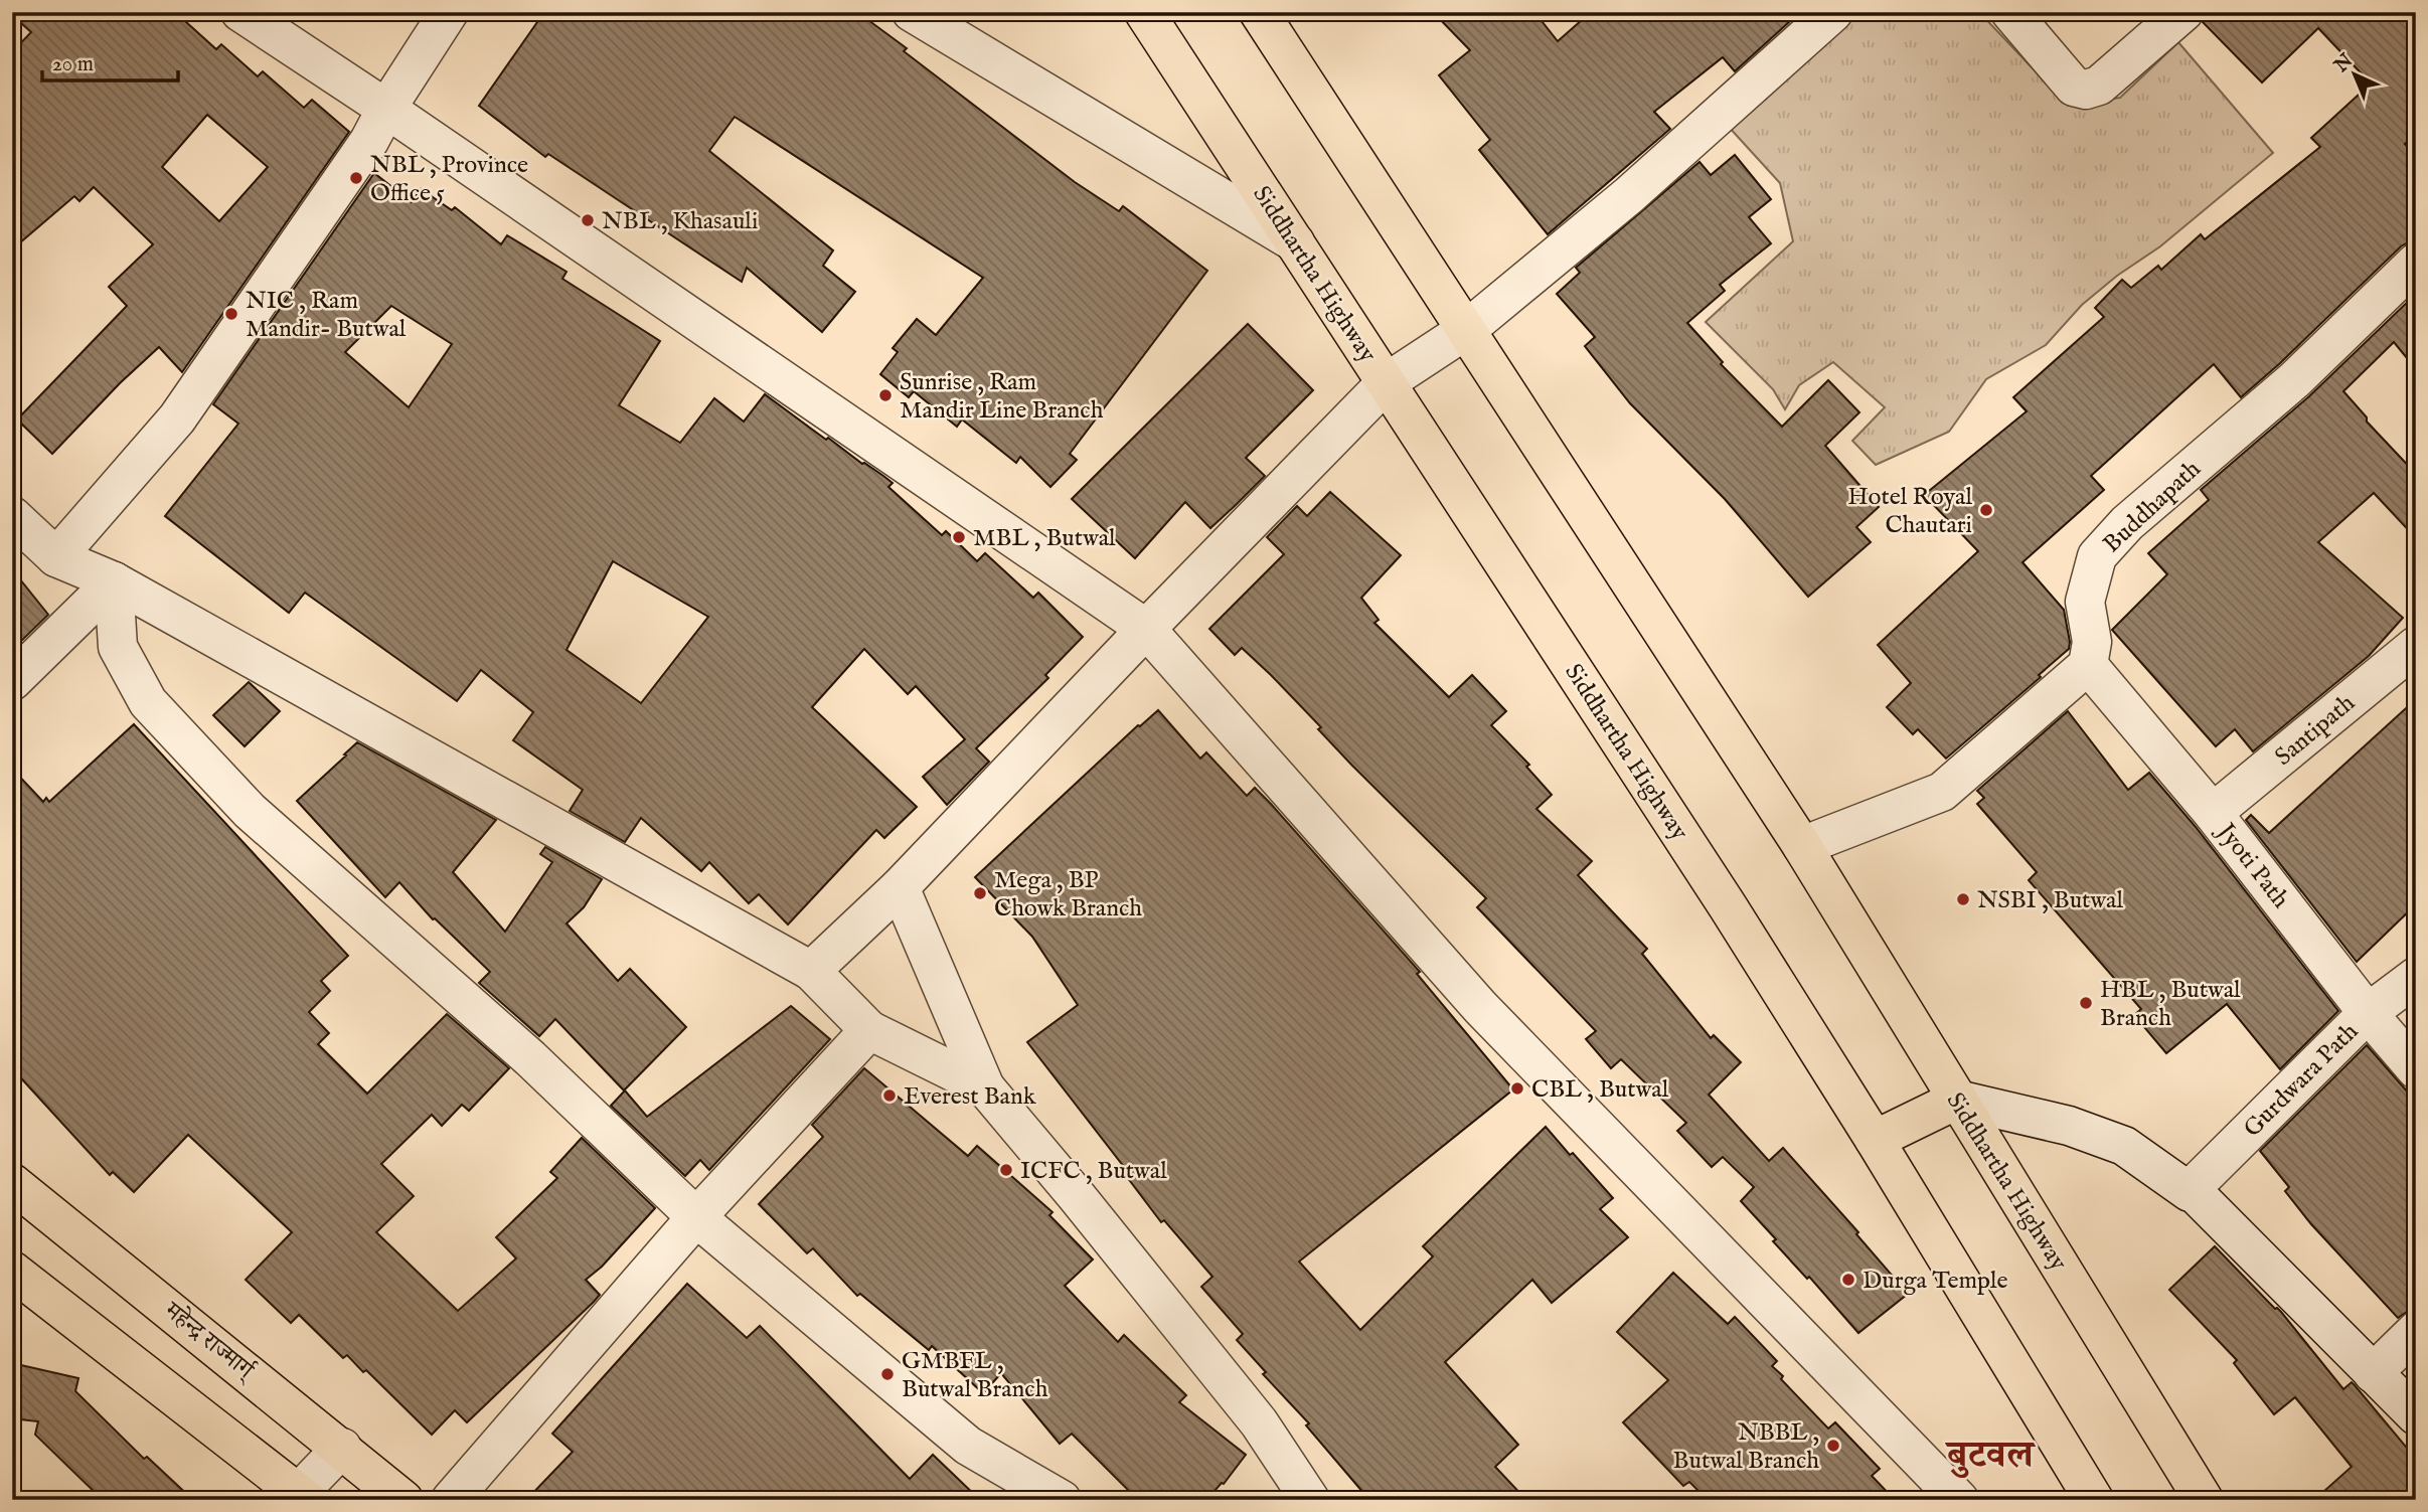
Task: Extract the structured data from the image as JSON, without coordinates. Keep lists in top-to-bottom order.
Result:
{
  "streets": {
    "highway": ["Siddhartha Highway", "महेन्द्र राज्मार्ग्"],
    "street": [
      "Buddhapath",
      "Santipath",
      "Jyoti Path",
      "Gurdwara Path"
    ]
  },
  "crossings": [
    ["Buddhapath", "Jyoti Path"],
    ["Santipath", "Jyoti Path"],
    ["Jyoti Path", "Gurdwara Path"]
  ],
  "districts": ["बुटवल"],
  "places": [
    "NBL , Province Office 5",
    "NBL , Khasauli",
    "NIC , Ram Mandir- Butwal",
    "Sunrise , Ram Mandir Line Branch",
    "Hotel Royal Chautari",
    "MBL , Butwal",
    "Mega , BP Chowk Branch",
    "NSBI , Butwal",
    "HBL , Butwal Branch",
    "CBL , Butwal",
    "Everest Bank",
    "ICFC , Butwal",
    "Durga Temple",
    "GMBFL , Butwal Branch",
    "NBBL , Butwal Branch"
  ],
  "scale_bar": "20 m",
  "north": "top left"
}
